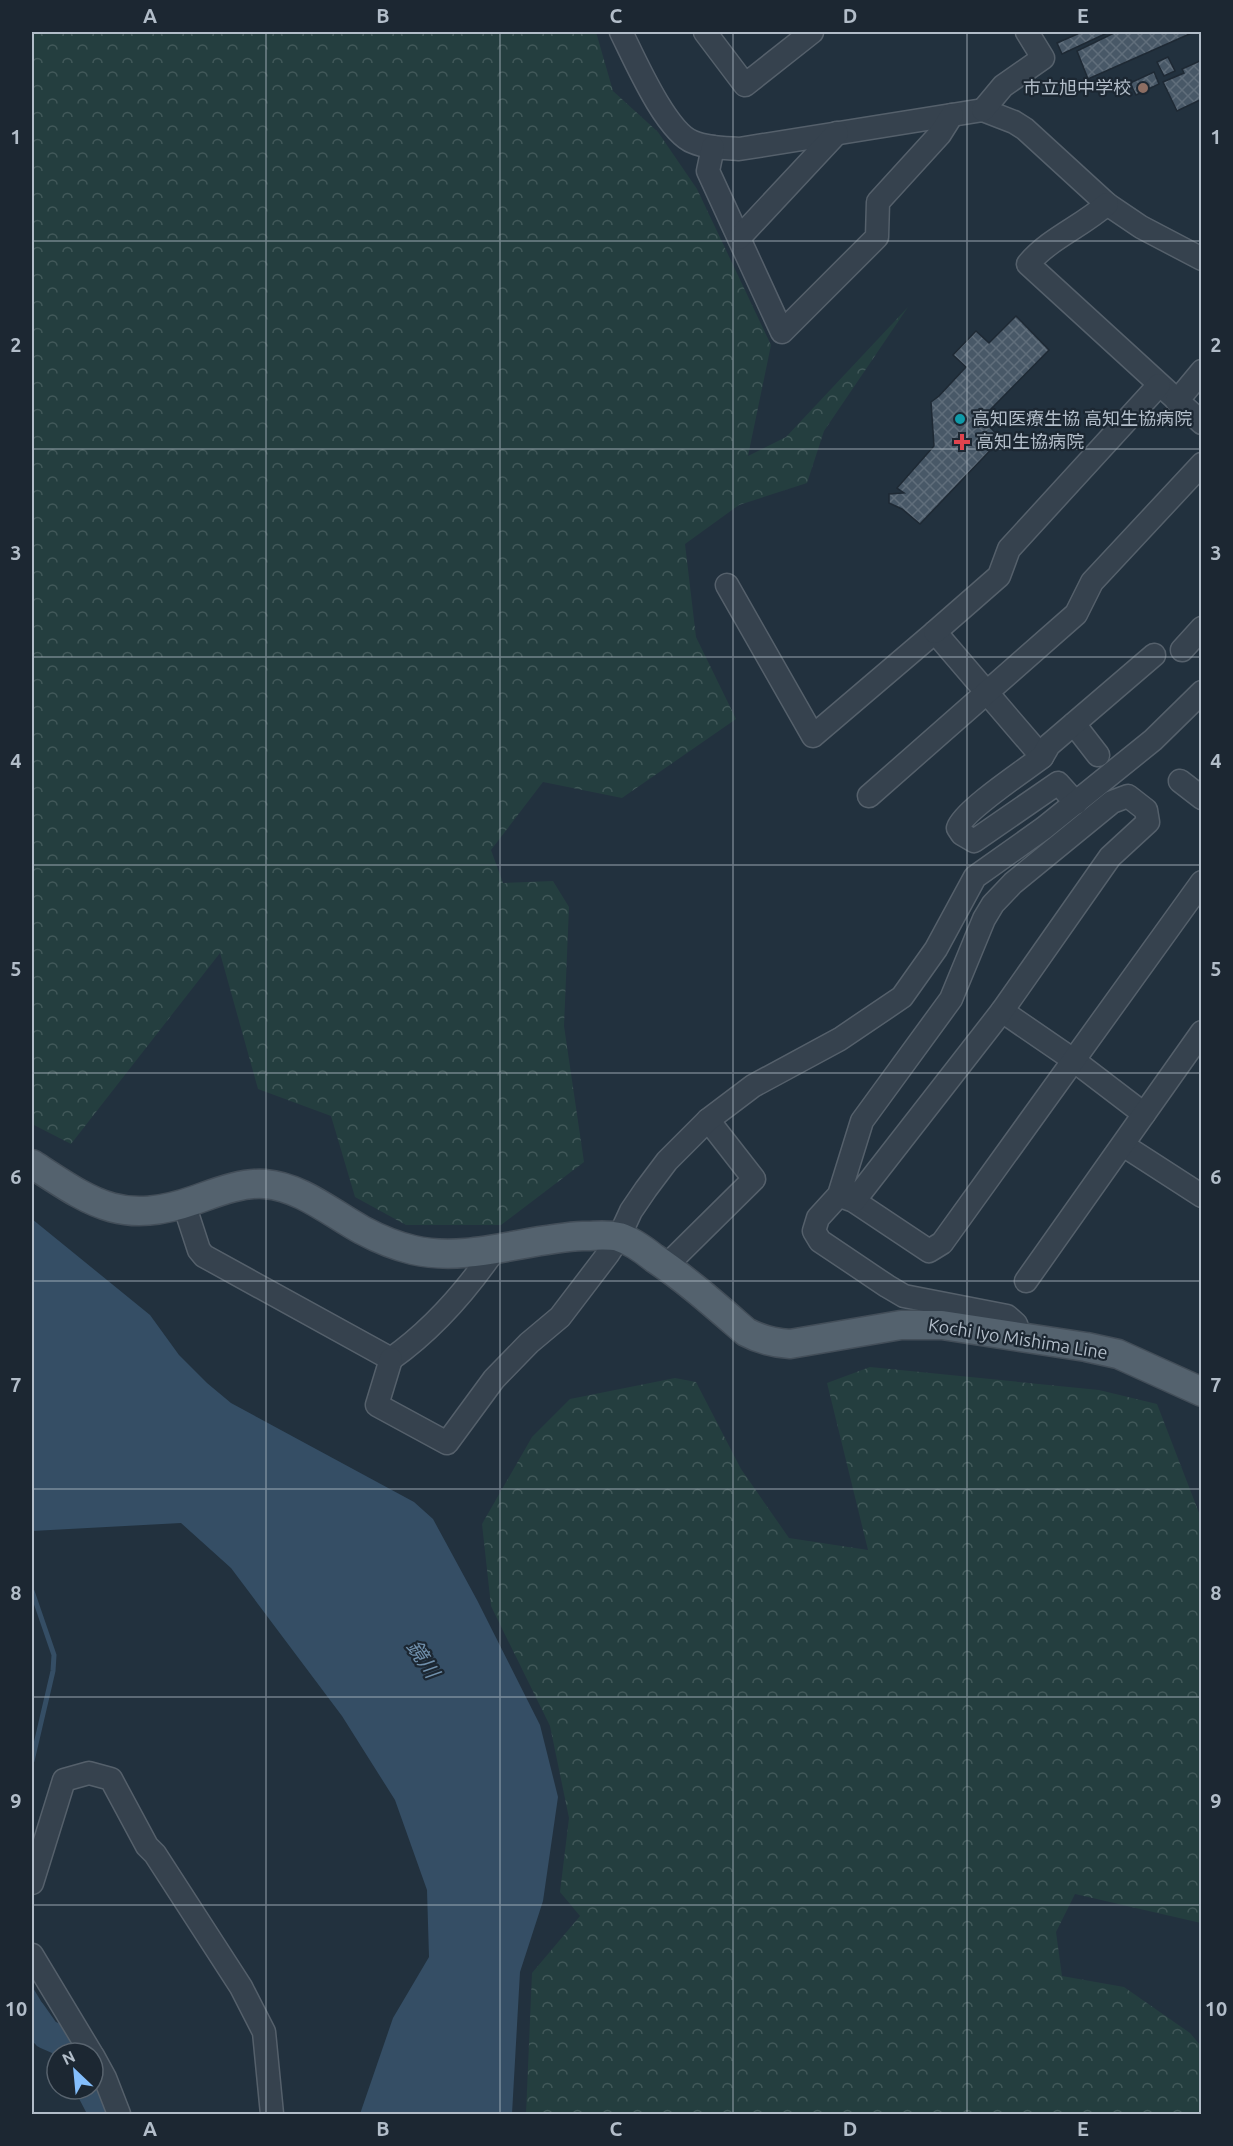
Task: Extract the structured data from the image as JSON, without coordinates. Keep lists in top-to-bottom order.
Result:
{
  "streets": {
    "main road": ["Kochi Iyo Mishima Line"]
  },
  "water": ["鏡川"],
  "places": {
    "other": ["市立旭中学校", "高知医療生協 高知生協病院"],
    "health": ["高知生協病院"]
  },
  "north": "top left",
  "grid": {
    "columns": [
      "A",
      "B",
      "C",
      "D",
      "E"
    ],
    "rows": [
      "1",
      "2",
      "3",
      "4",
      "5",
      "6",
      "7",
      "8",
      "9",
      "10"
    ]
  }
}
